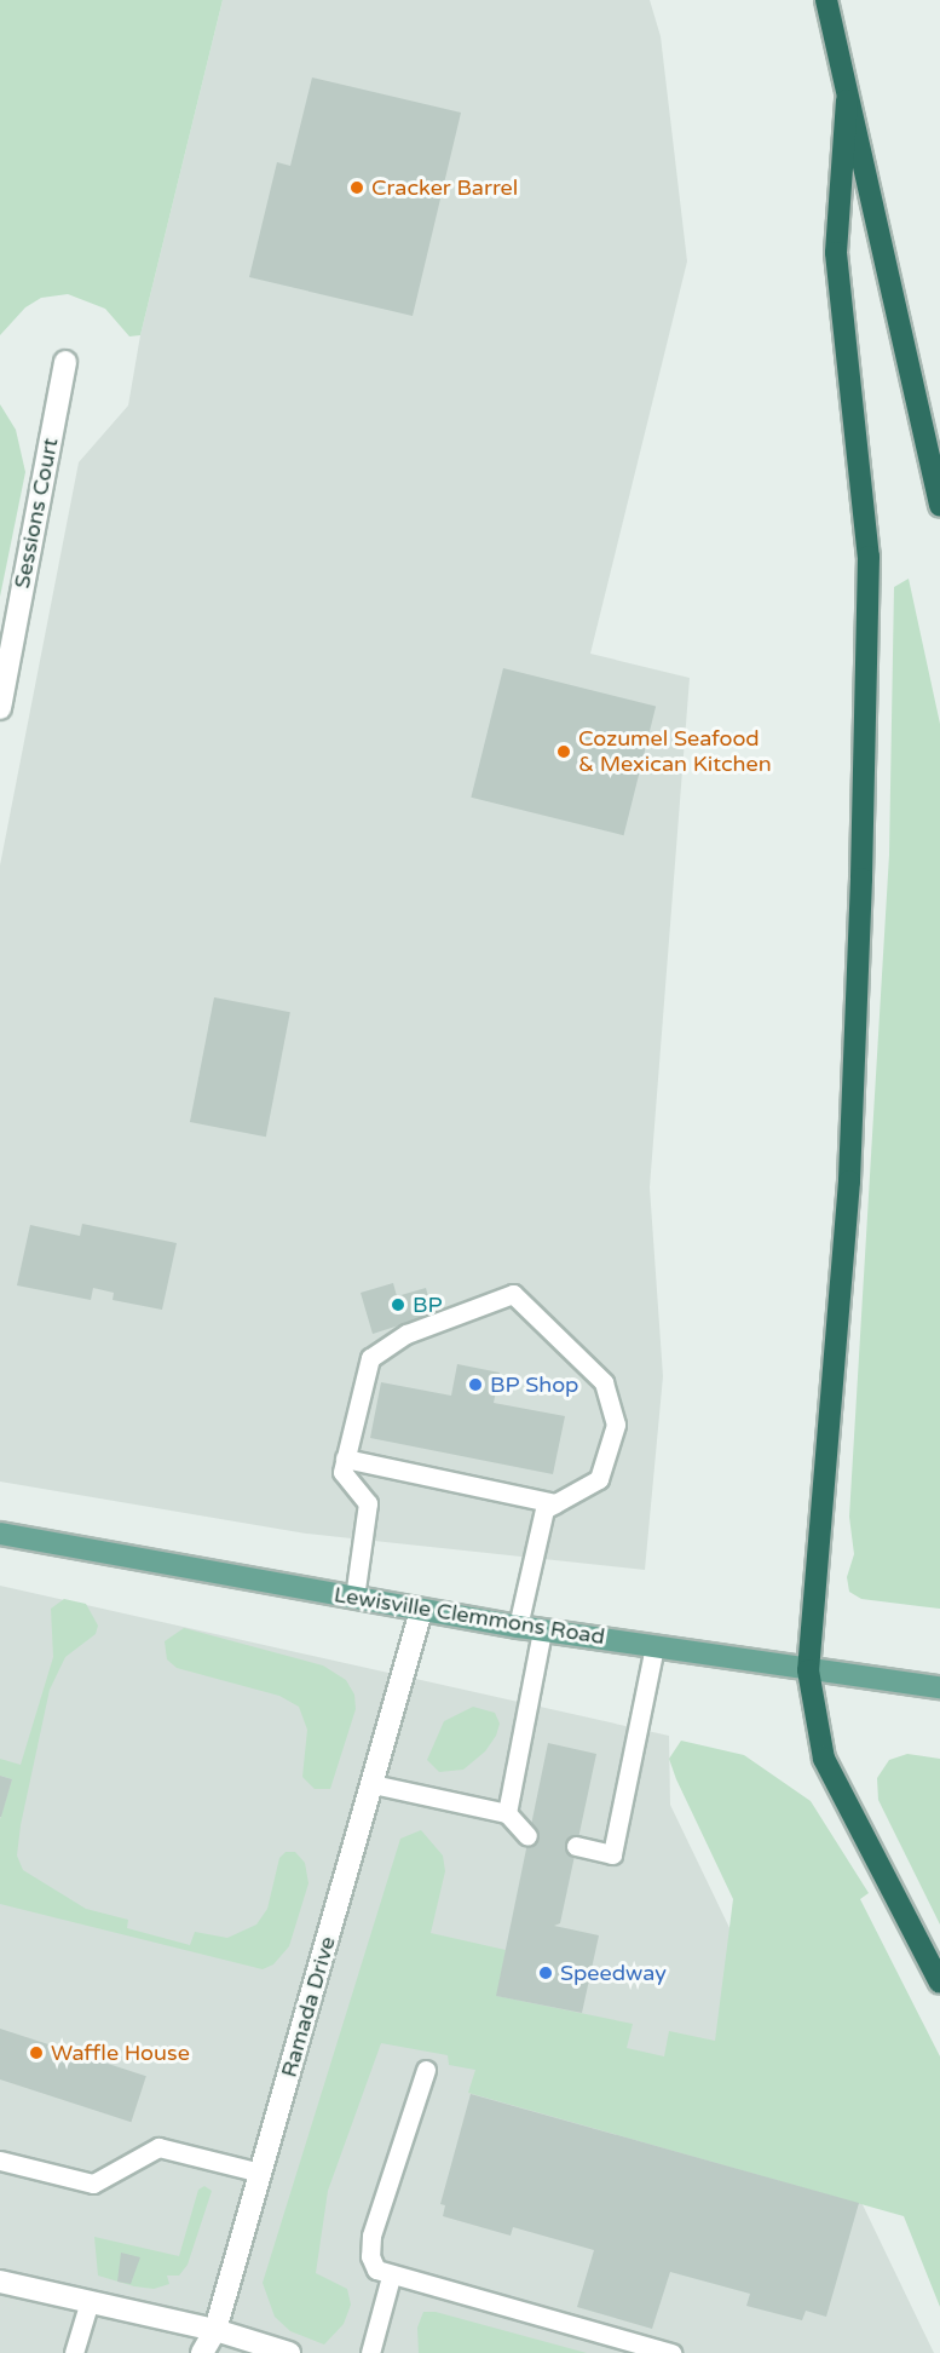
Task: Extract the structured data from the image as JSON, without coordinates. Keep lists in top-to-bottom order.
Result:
{
  "streets": {
    "main road": ["Lewisville Clemmons Road"],
    "street": ["Sessions Court", "Ramada Drive"]
  },
  "crossings": [
    ["Lewisville Clemmons Road", "Ramada Drive"]
  ],
  "places": [
    "Cracker Barrel",
    "Cozumel Seafood & Mexican Kitchen",
    "BP",
    "BP Shop",
    "Speedway",
    "Waffle House"
  ]
}
